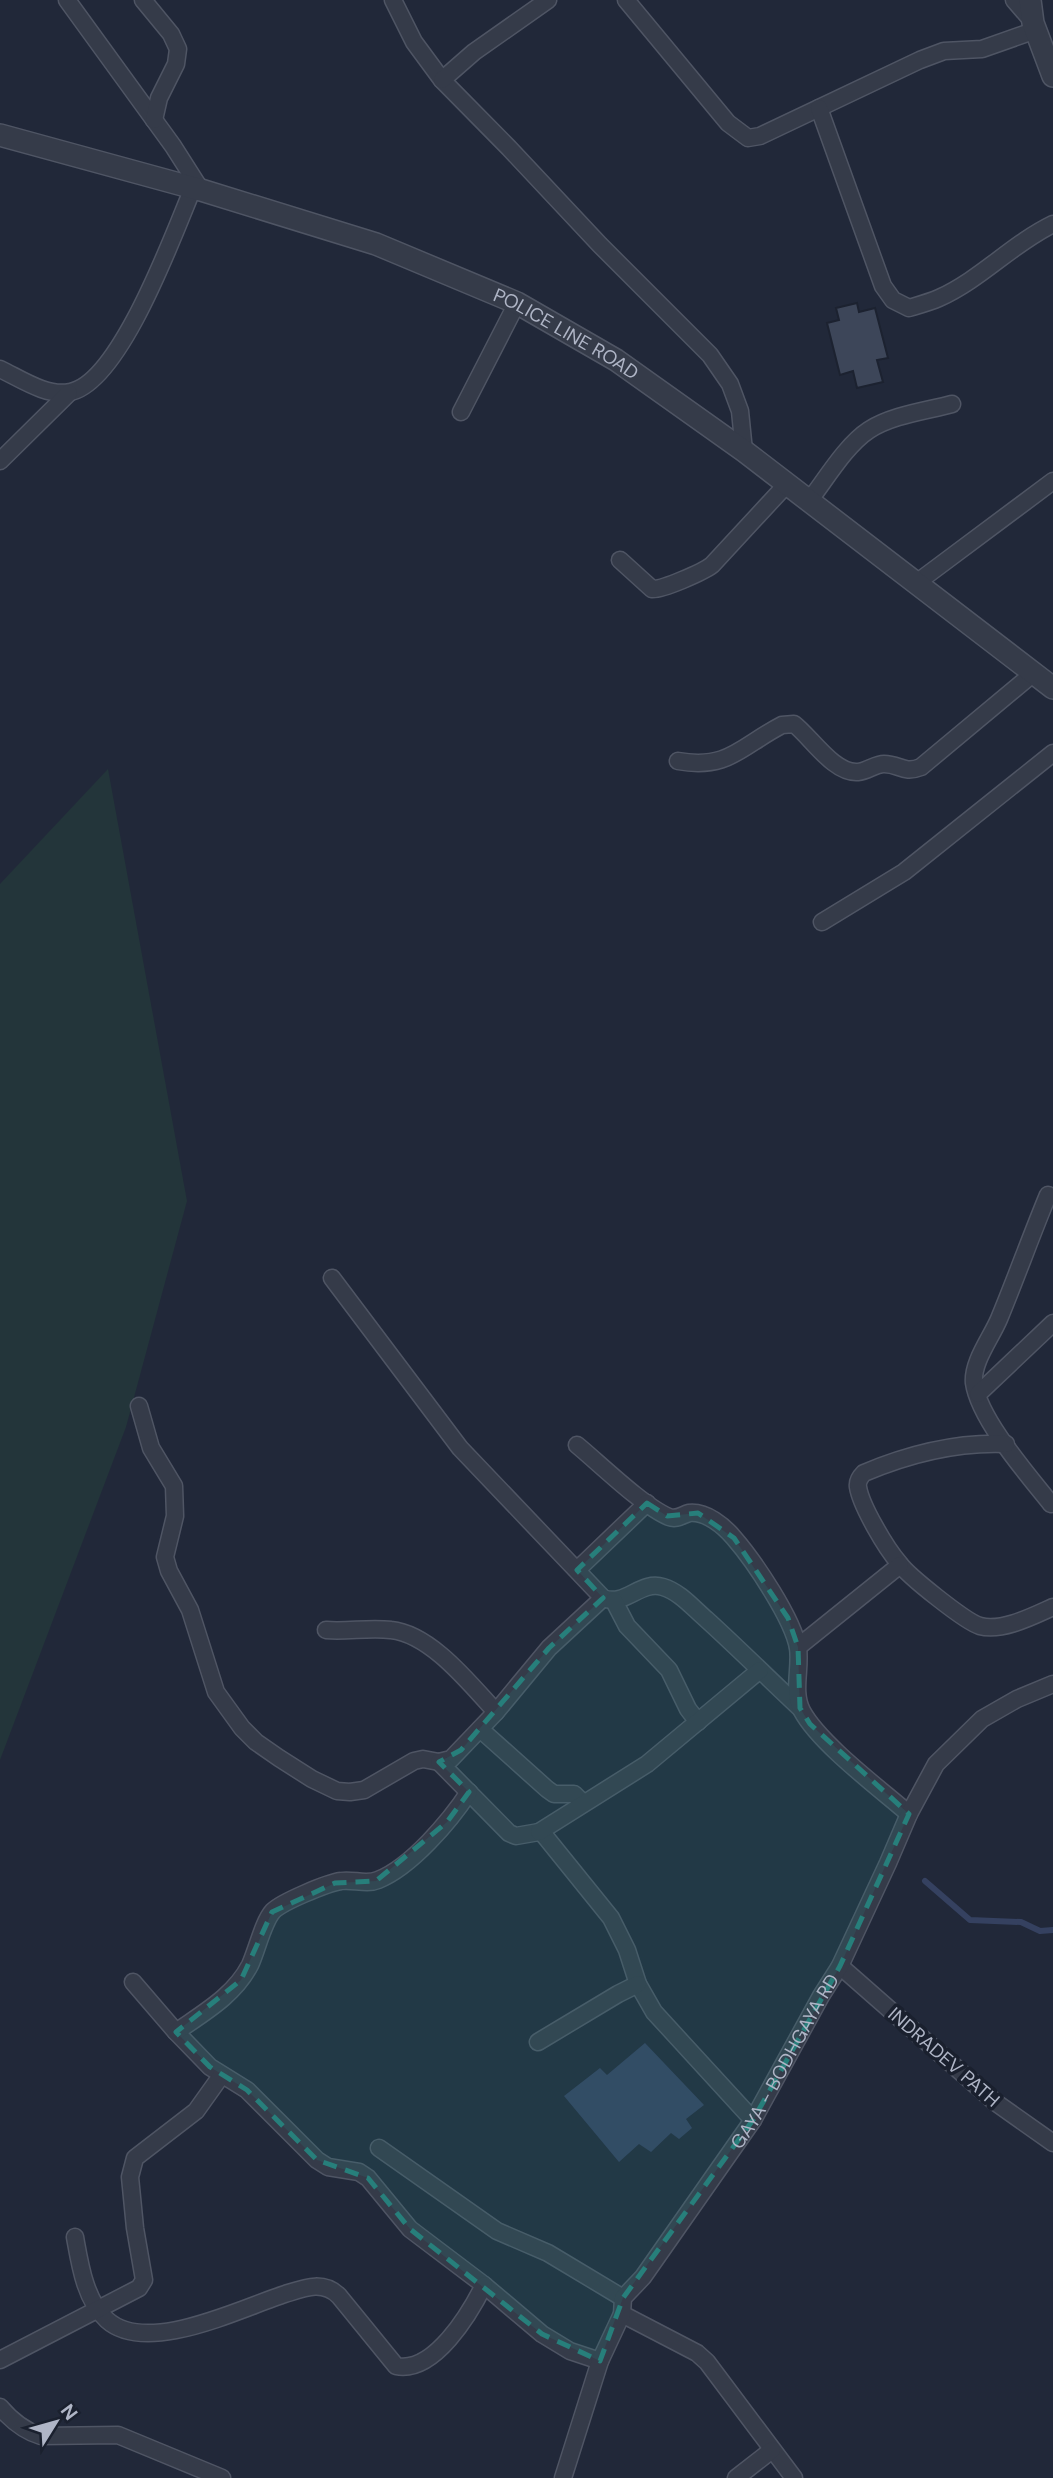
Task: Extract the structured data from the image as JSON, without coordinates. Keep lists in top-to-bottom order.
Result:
{
  "streets": {
    "street": ["POLICE LINE ROAD", "INDRADEV PATH", "GAYA - BODHGAYA RD"]
  },
  "crossings": [
    ["INDRADEV PATH", "GAYA - BODHGAYA RD"]
  ],
  "north": "top right"
}
